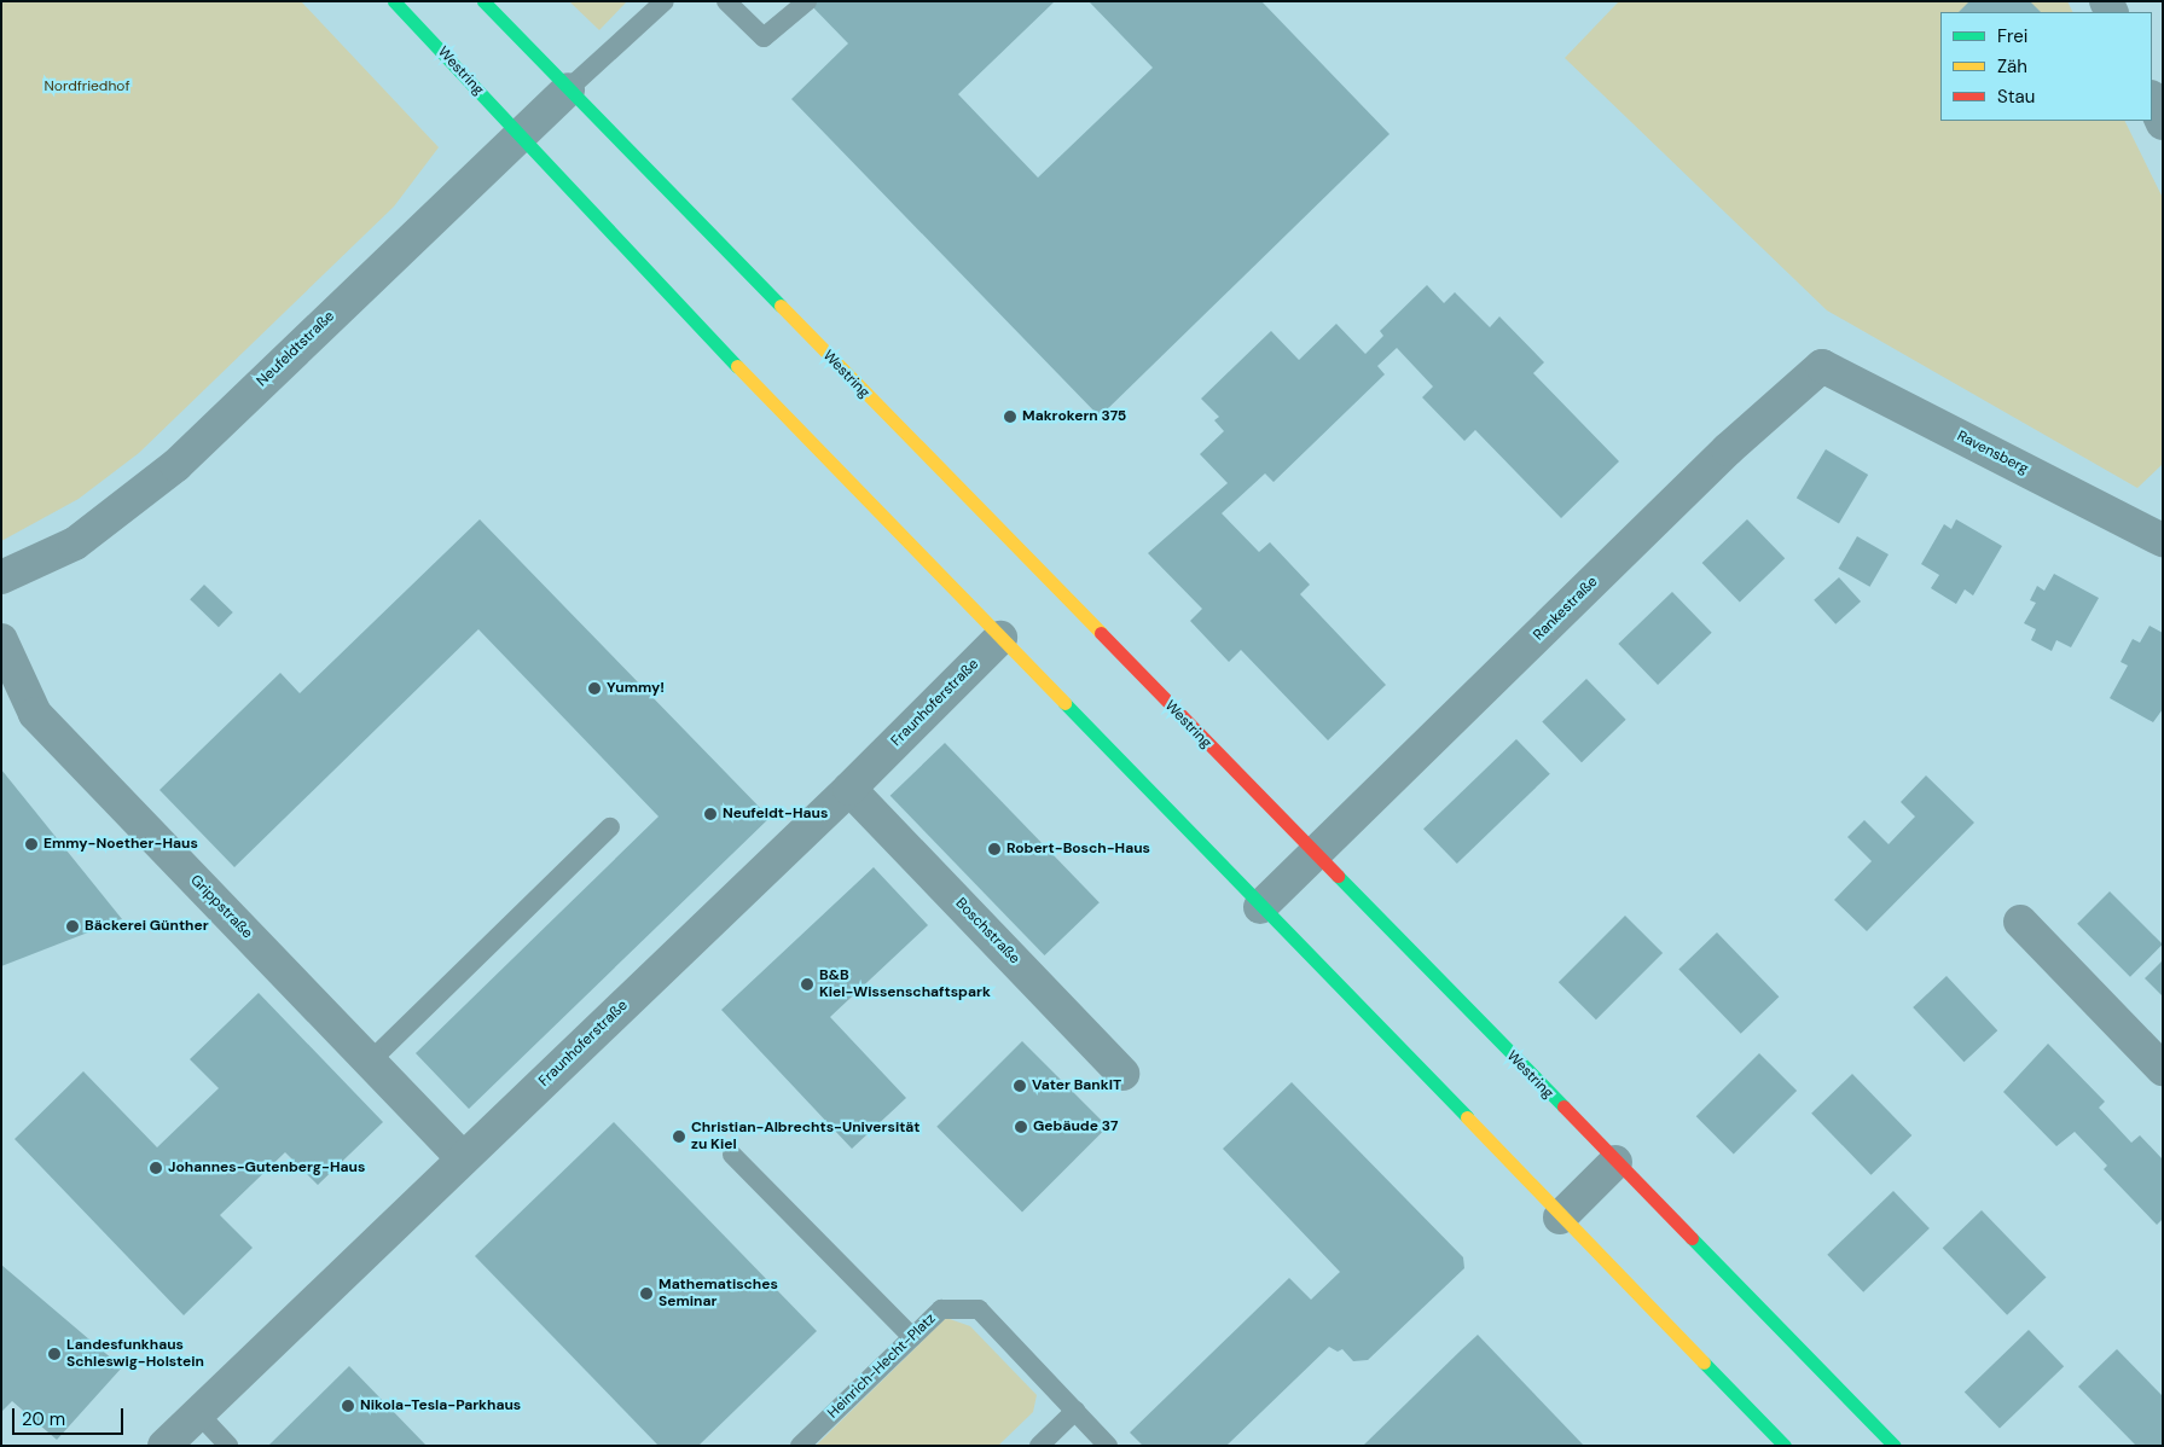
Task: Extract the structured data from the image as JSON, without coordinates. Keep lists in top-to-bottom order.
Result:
{
  "streets": {
    "main road": ["Westring"],
    "street": [
      "Neufeldtstraße",
      "Ravensberg",
      "Rankestraße",
      "Fraunhoferstraße",
      "Grippstraße",
      "Boschstraße"
    ],
    "lane": ["Heinrich-Hecht-Platz"]
  },
  "crossings": [
    ["Westring", "Neufeldtstraße"],
    ["Westring", "Rankestraße"],
    ["Westring", "Fraunhoferstraße"],
    ["Ravensberg", "Rankestraße"],
    ["Fraunhoferstraße", "Grippstraße"],
    ["Fraunhoferstraße", "Boschstraße"]
  ],
  "parks": ["Nordfriedhof"],
  "places": [
    "Makrokern 375",
    "Yummy!",
    "Neufeldt-Haus",
    "Emmy-Noether-Haus",
    "Robert-Bosch-Haus",
    "Bäckerei Günther",
    "B&B Kiel-Wissenschaftspark",
    "Vater BankIT",
    "Gebäude 37",
    "Christian-Albrechts-Universität zu Kiel",
    "Johannes-Gutenberg-Haus",
    "Mathematisches Seminar",
    "Landesfunkhaus Schleswig-Holstein",
    "Nikola-Tesla-Parkhaus"
  ],
  "legend": ["Frei", "Zäh", "Stau"],
  "scale_bar": "20 m"
}
